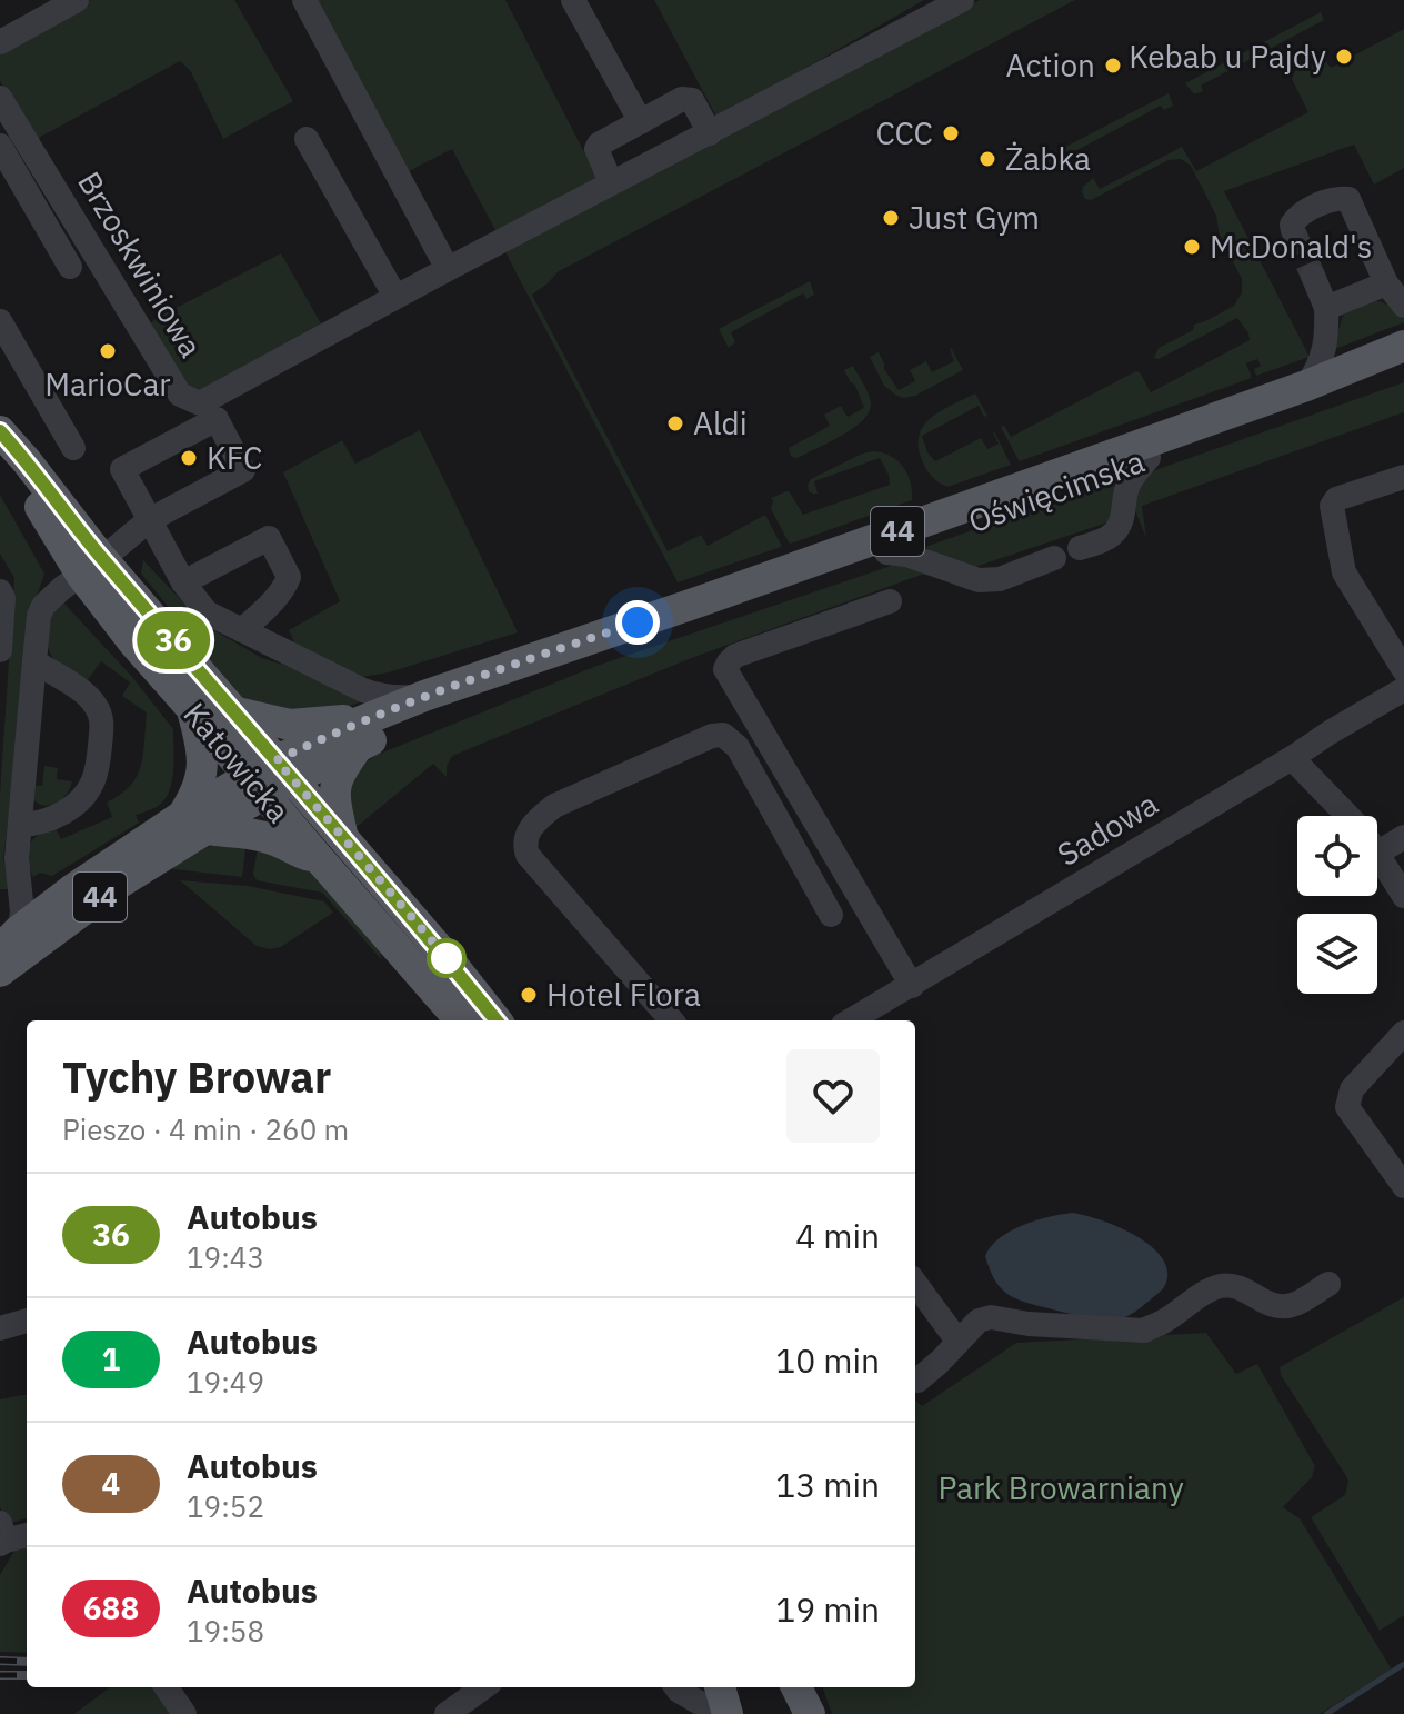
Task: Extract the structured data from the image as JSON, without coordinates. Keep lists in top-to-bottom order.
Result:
{
  "streets": {
    "main road": ["Oświęcimska", "44", "Katowicka"],
    "street": ["Brzoskwiniowa", "Sadowa"]
  },
  "crossings": [
    ["Oświęcimska", "44"],
    ["Oświęcimska", "Katowicka"],
    ["44", "Katowicka"]
  ],
  "parks": ["Park Browarniany"],
  "places": [
    "Kebab u Pajdy",
    "Action",
    "CCC",
    "Żabka",
    "Just Gym",
    "McDonald's",
    "MarioCar",
    "Aldi",
    "KFC",
    "Hotel Flora"
  ],
  "lines": ["bus line 36"],
  "page": {
    "on_map": "36",
    "heading": ["Tychy Browar", "Pieszo · 4 min · 260 m"],
    "list": [
      {
        "mark": "36",
        "name": "Autobus",
        "note": "19:43",
        "value": "4 min"
      },
      {
        "mark": "1",
        "name": "Autobus",
        "note": "19:49",
        "value": "10 min"
      },
      {
        "mark": "4",
        "name": "Autobus",
        "note": "19:52",
        "value": "13 min"
      },
      {
        "mark": "688",
        "name": "Autobus",
        "note": "19:58",
        "value": "19 min"
      }
    ]
  }
}
